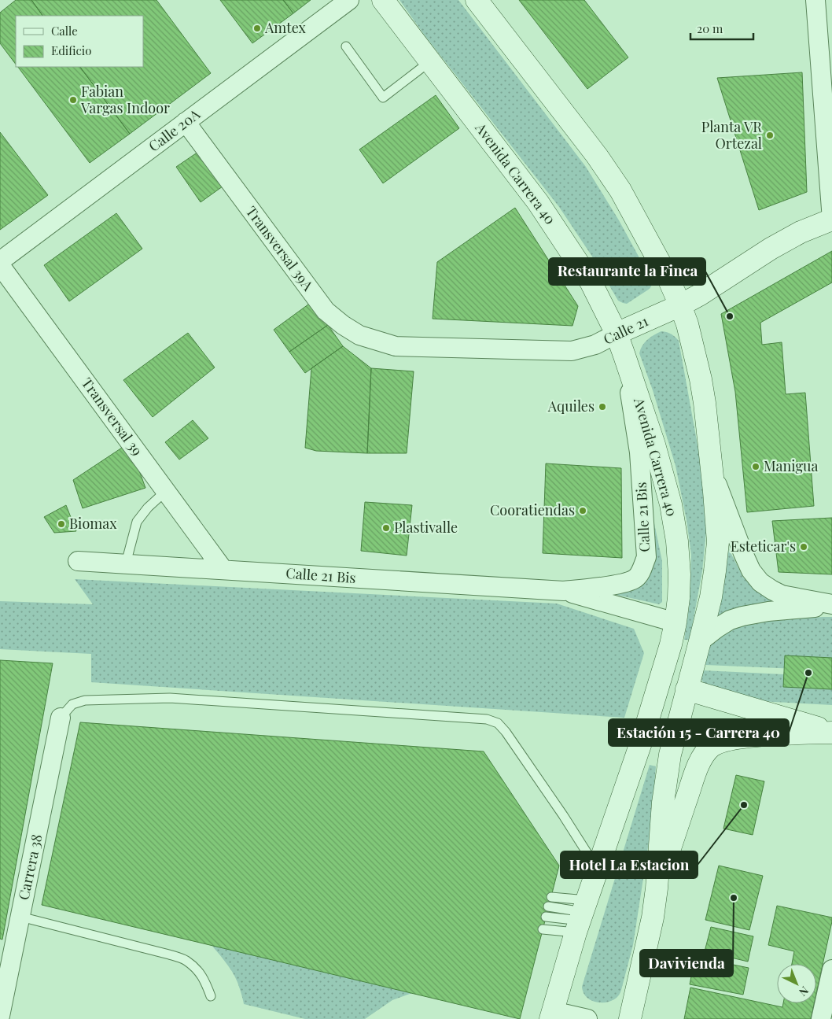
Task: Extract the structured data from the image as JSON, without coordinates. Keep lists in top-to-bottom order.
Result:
{
  "streets": {
    "main road": ["Avenida Carrera 40", "Calle 21"],
    "street": [
      "Calle 20A",
      "Transversal 39A",
      "Transversal 39",
      "Calle 21 Bis",
      "Carrera 38"
    ]
  },
  "crossings": [
    ["Calle 20A", "Transversal 39A"],
    ["Avenida Carrera 40", "Calle 21"],
    ["Avenida Carrera 40", "Calle 21 Bis"],
    ["Transversal 39A", "Calle 21"],
    ["Transversal 39", "Calle 21 Bis"]
  ],
  "places": [
    "Amtex",
    "Fabian Vargas Indoor",
    "Planta VR Ortezal",
    "Restaurante la Finca",
    "Aquiles",
    "Manigua",
    "Cooratiendas",
    "Biomax",
    "Plastivalle",
    "Esteticar's",
    "Estación 15 - Carrera 40",
    "Hotel La Estacion",
    "Davivienda"
  ],
  "legend": ["Calle", "Edificio"],
  "scale_bar": "20 m",
  "north": "bottom right"
}
